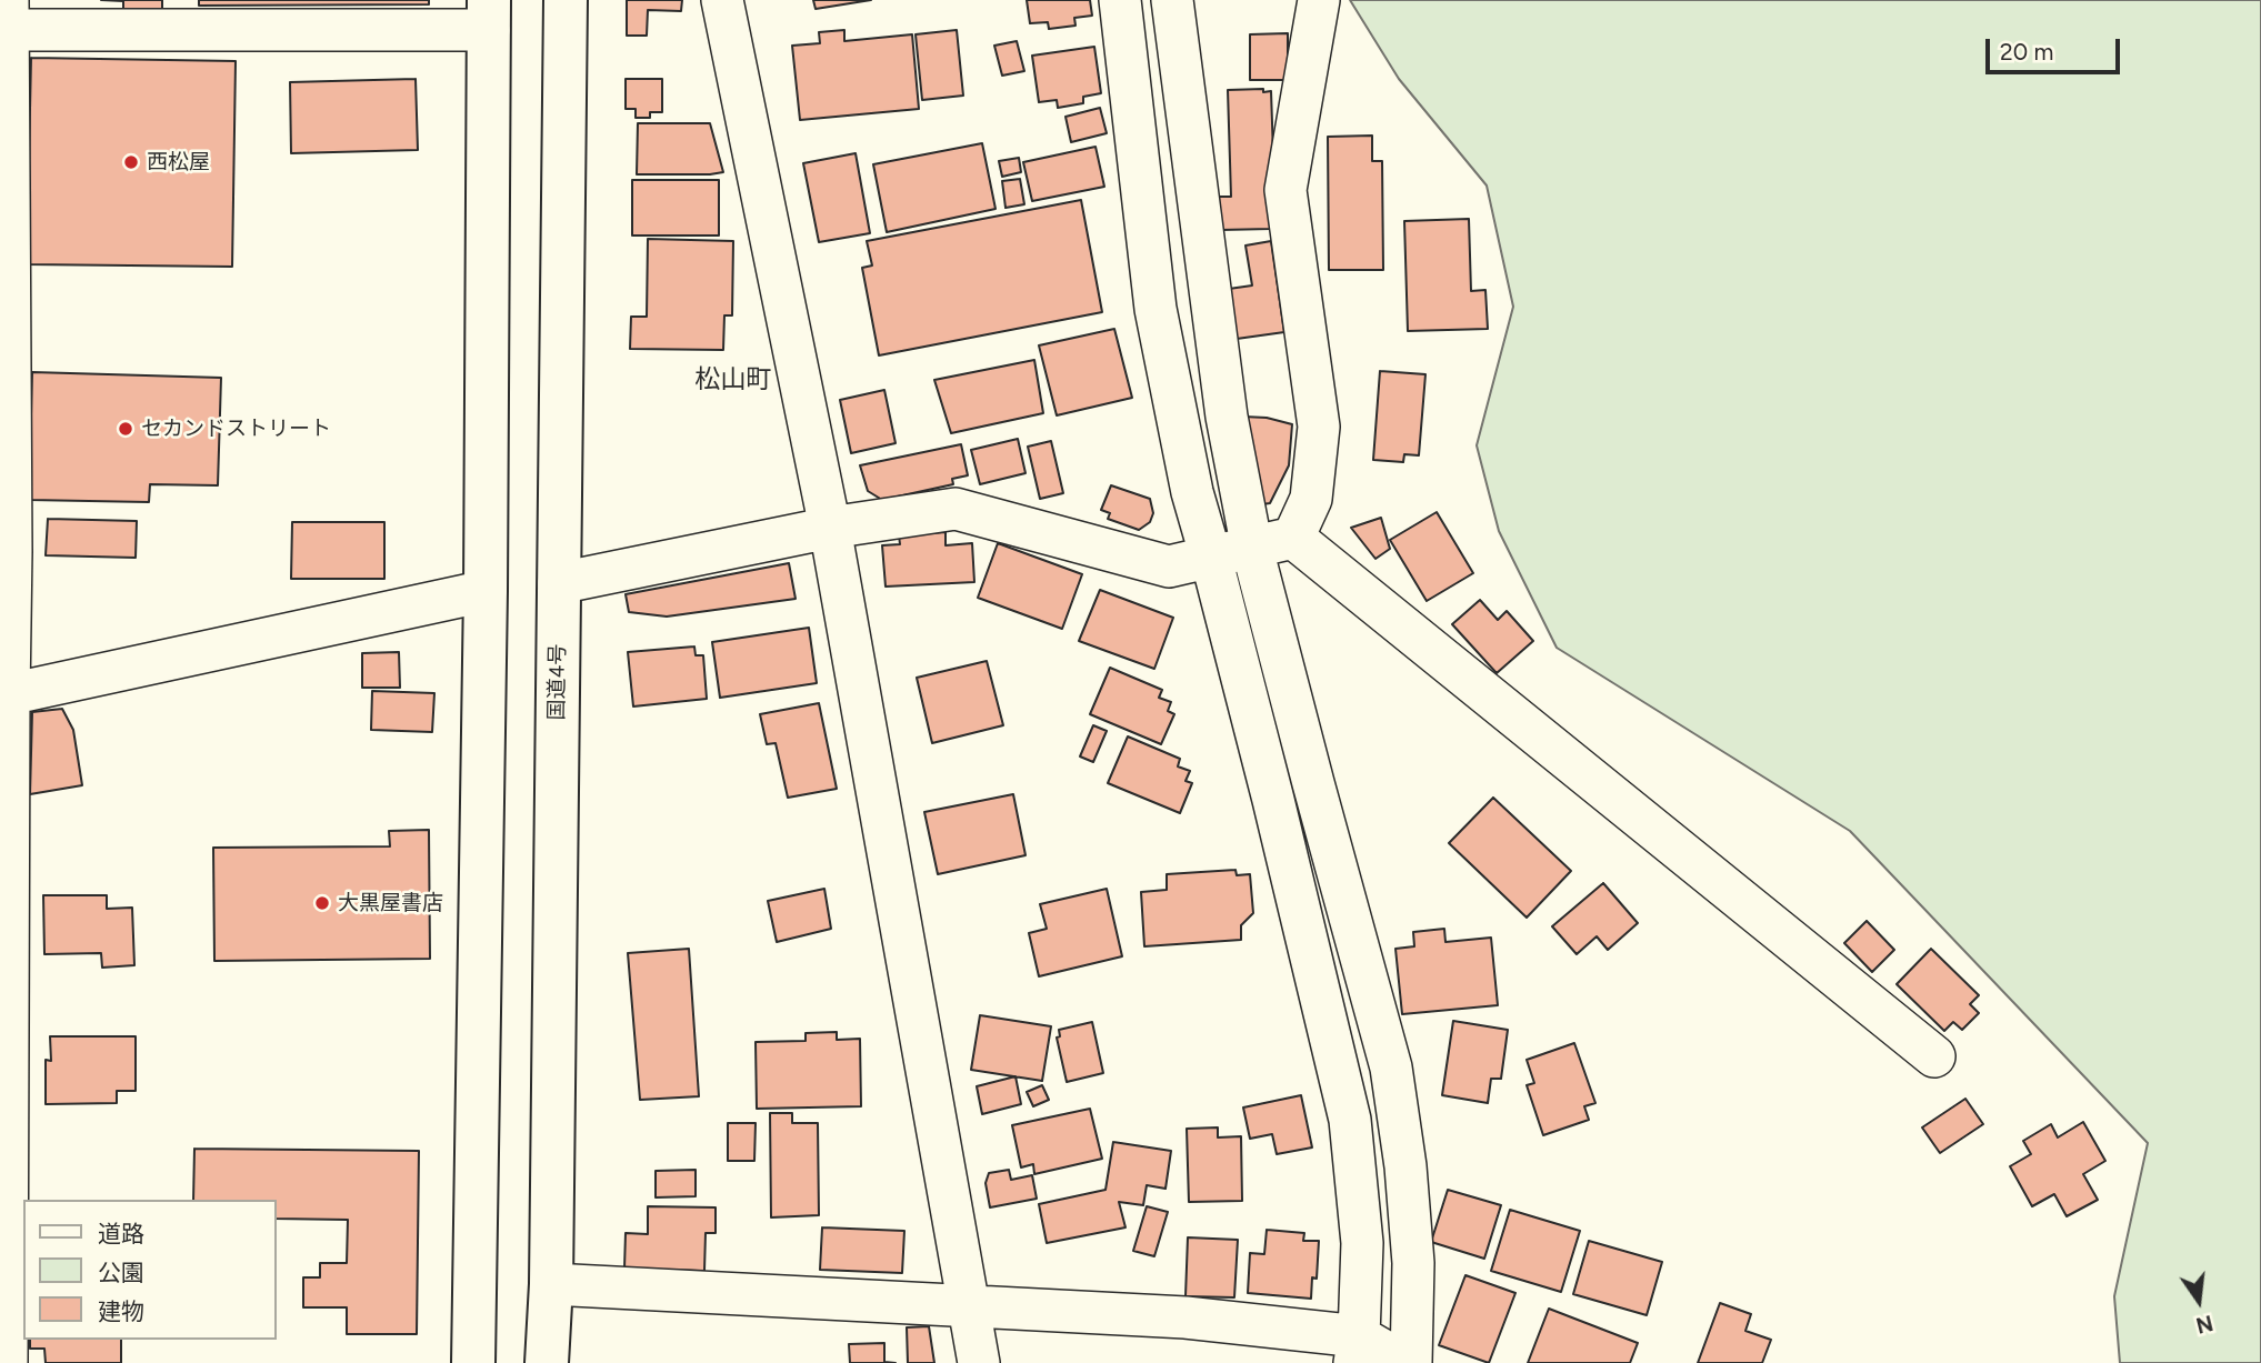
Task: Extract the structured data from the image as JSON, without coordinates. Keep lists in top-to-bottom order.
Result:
{
  "streets": {
    "highway": ["国道4号"]
  },
  "districts": ["松山町"],
  "places": ["西松屋", "セカンドストリート", "大黒屋書店"],
  "legend": ["道路", "公園", "建物"],
  "scale_bar": "20 m",
  "north": "bottom"
}
